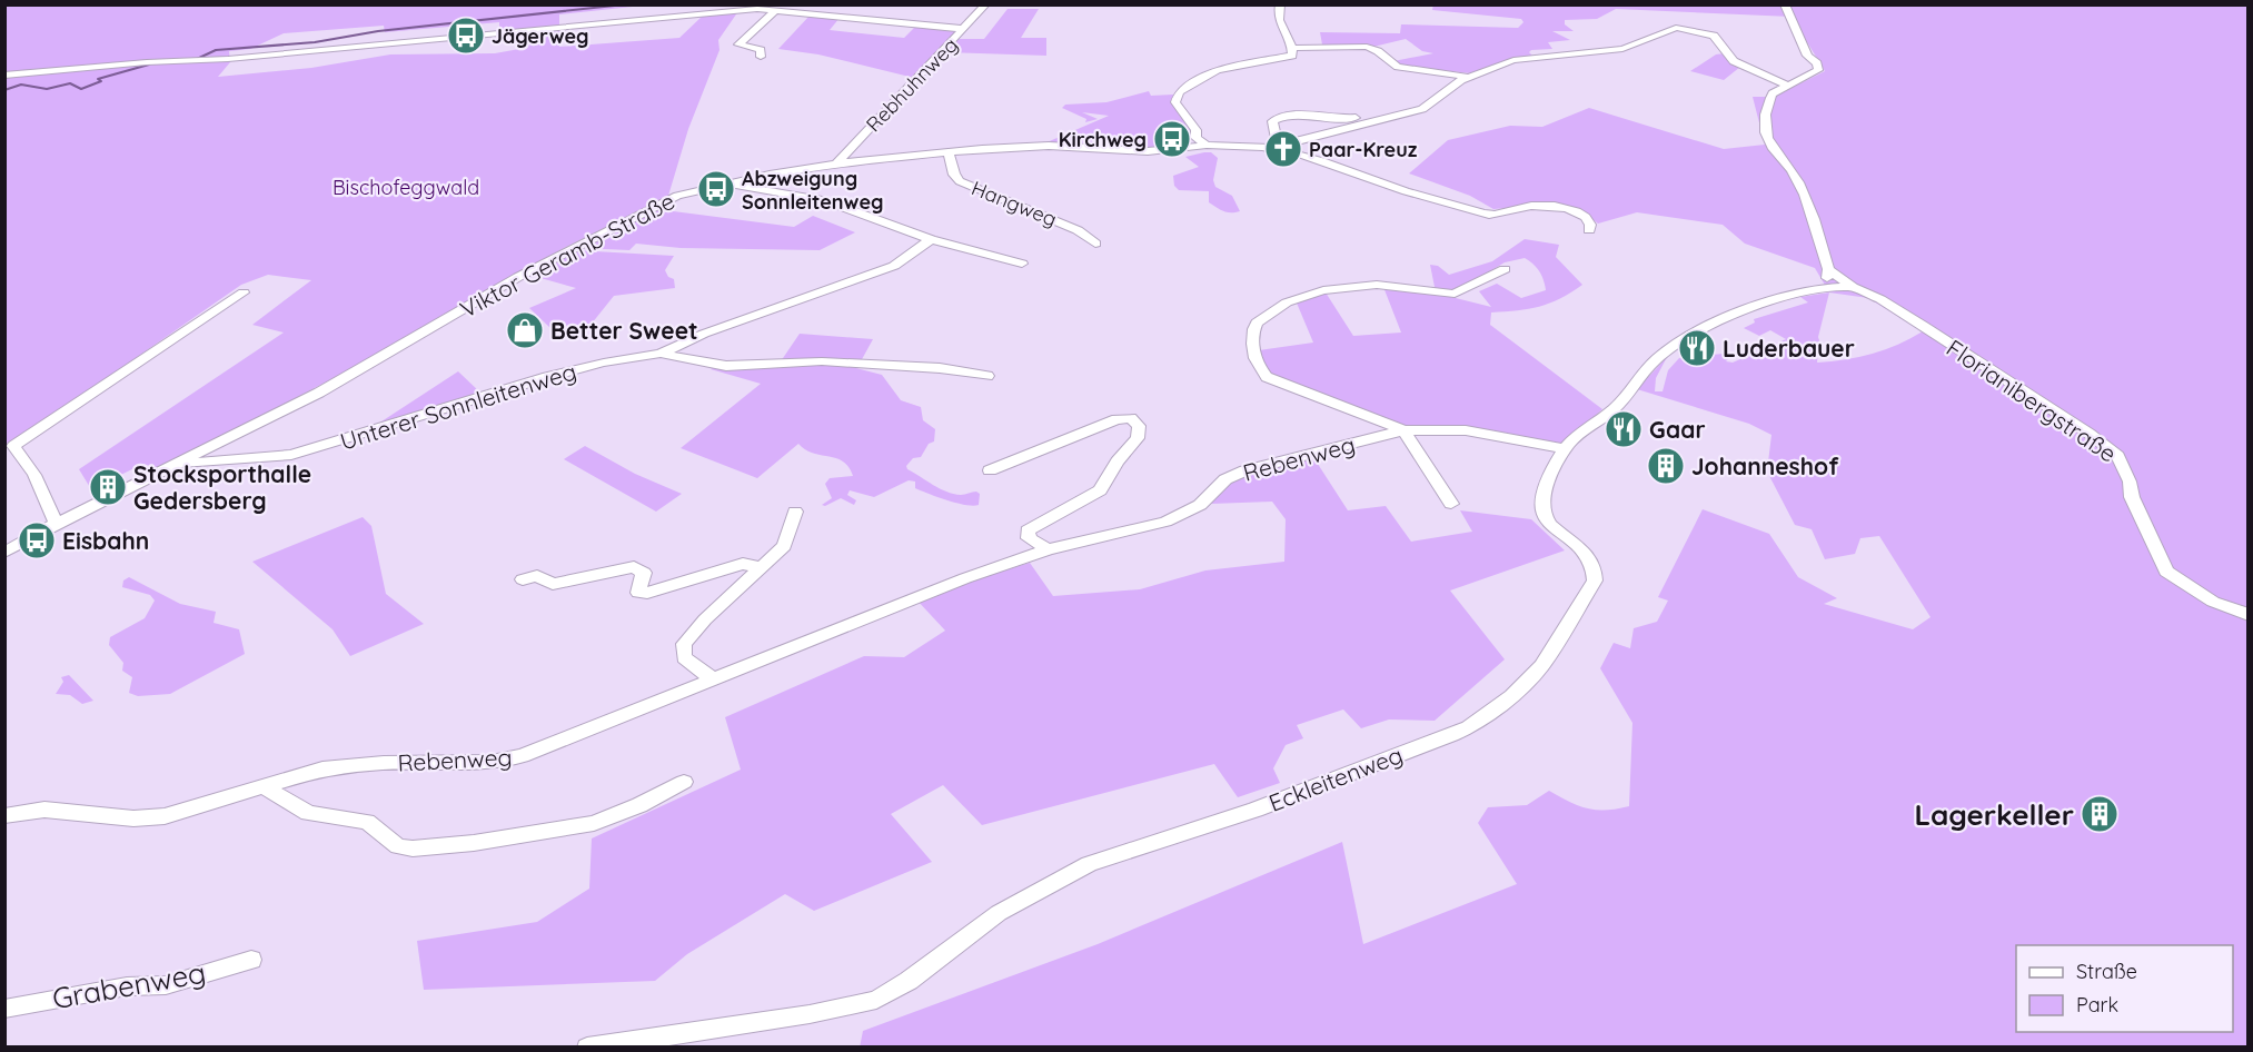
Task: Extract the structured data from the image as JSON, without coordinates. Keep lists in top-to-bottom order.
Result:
{
  "streets": {
    "street": [
      "Rebhuhnweg",
      "Hangweg",
      "Viktor Geramb-Straße",
      "Florianibergstraße",
      "Unterer Sonnleitenweg",
      "Rebenweg",
      "Eckleitenweg",
      "Grabenweg"
    ]
  },
  "crossings": [
    ["Rebhuhnweg", "Viktor Geramb-Straße"],
    ["Hangweg", "Viktor Geramb-Straße"],
    ["Viktor Geramb-Straße", "Unterer Sonnleitenweg"],
    ["Florianibergstraße", "Eckleitenweg"],
    ["Rebenweg", "Eckleitenweg"]
  ],
  "parks": ["Bischofeggwald"],
  "places": {
    "bus stop": [
      "Jägerweg",
      "Kirchweg",
      "Abzweigung Sonnleitenweg",
      "Eisbahn"
    ],
    "church": ["Paar-Kreuz"],
    "shop": ["Better Sweet"],
    "restaurant": ["Luderbauer", "Gaar"],
    "building": ["Johanneshof", "Stocksporthalle Gedersberg", "Lagerkeller"]
  },
  "legend": ["Straße", "Park"]
}
